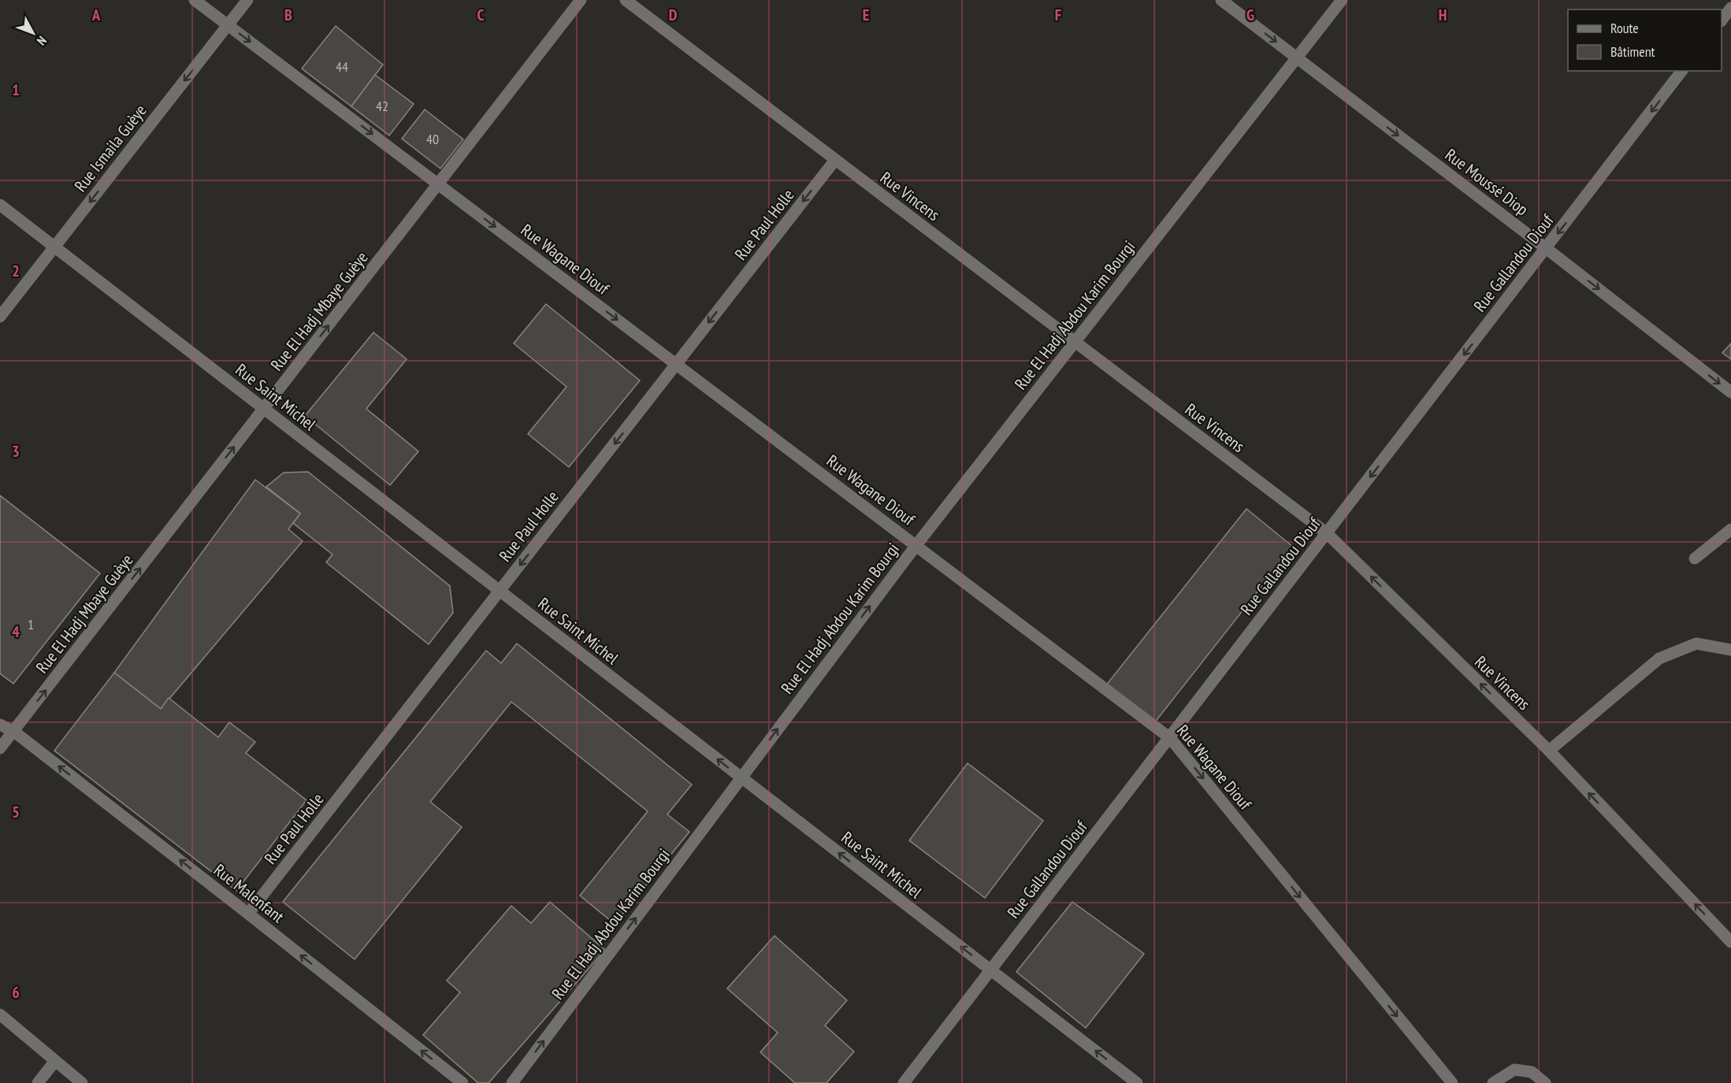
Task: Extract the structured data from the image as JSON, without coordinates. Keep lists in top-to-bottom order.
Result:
{
  "streets": {
    "street": [
      "Rue Ismaila Guèye",
      "Rue Moussé Diop",
      "Rue Vincens",
      "Rue Paul Holle",
      "Rue Wagane Diouf",
      "Rue Gallandou Diouf",
      "Rue El Hadj Mbaye Guèye",
      "Rue El Hadj Abdou Karim Bourgi",
      "Rue Saint Michel",
      "Rue Malenfant"
    ]
  },
  "crossings": [
    ["Rue Ismaila Guèye", "Rue Wagane Diouf"],
    ["Rue Ismaila Guèye", "Rue Saint Michel"],
    ["Rue Moussé Diop", "Rue Gallandou Diouf"],
    ["Rue Moussé Diop", "Rue El Hadj Abdou Karim Bourgi"],
    ["Rue Vincens", "Rue Paul Holle"],
    ["Rue Vincens", "Rue Gallandou Diouf"],
    ["Rue Vincens", "Rue El Hadj Abdou Karim Bourgi"],
    ["Rue Paul Holle", "Rue Wagane Diouf"],
    ["Rue Paul Holle", "Rue Saint Michel"],
    ["Rue Paul Holle", "Rue Malenfant"],
    ["Rue Wagane Diouf", "Rue Gallandou Diouf"],
    ["Rue Wagane Diouf", "Rue El Hadj Mbaye Guèye"],
    ["Rue Wagane Diouf", "Rue El Hadj Abdou Karim Bourgi"],
    ["Rue Gallandou Diouf", "Rue Saint Michel"],
    ["Rue El Hadj Mbaye Guèye", "Rue Saint Michel"],
    ["Rue El Hadj Mbaye Guèye", "Rue Malenfant"],
    ["Rue El Hadj Abdou Karim Bourgi", "Rue Saint Michel"]
  ],
  "one_way": [
    "Rue Ismaila Guèye",
    "Rue Moussé Diop",
    "Rue Vincens",
    "Rue Paul Holle",
    "Rue Wagane Diouf",
    "Rue Gallandou Diouf",
    "Rue El Hadj Mbaye Guèye",
    "Rue El Hadj Abdou Karim Bourgi",
    "Rue Saint Michel",
    "Rue Malenfant"
  ],
  "house_numbers": [
    "44",
    "42",
    "40",
    "1"
  ],
  "legend": ["Route", "Bâtiment"],
  "north": "bottom right",
  "grid": {
    "columns": [
      "A",
      "B",
      "C",
      "D",
      "E",
      "F",
      "G",
      "H"
    ],
    "rows": [
      "1",
      "2",
      "3",
      "4",
      "5",
      "6"
    ]
  }
}
